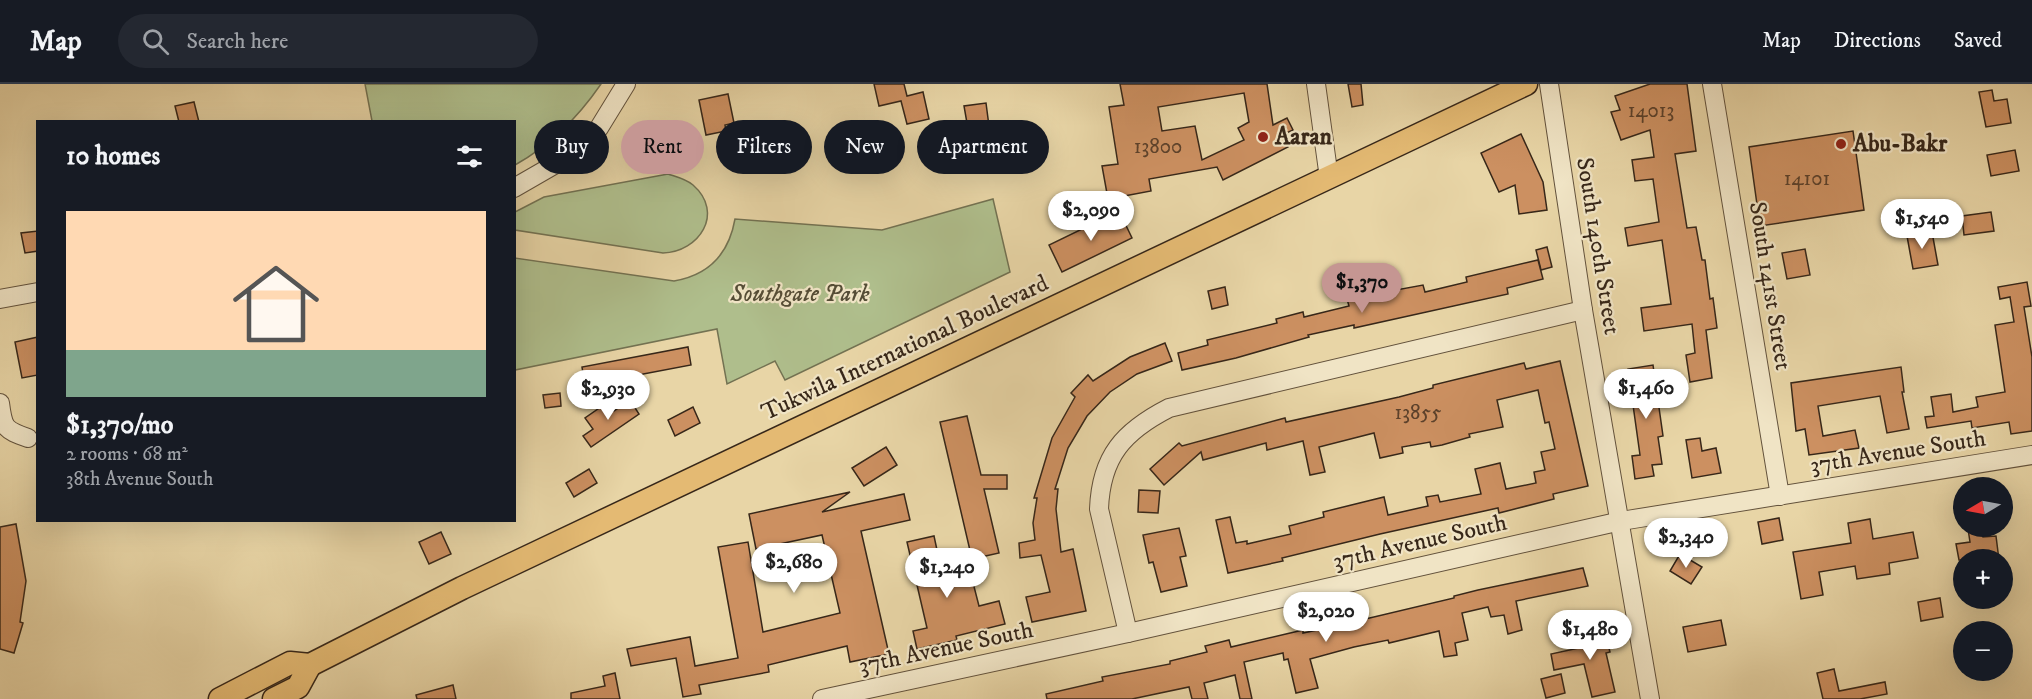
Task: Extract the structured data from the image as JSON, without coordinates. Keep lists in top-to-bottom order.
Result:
{
  "streets": {
    "main road": ["Tukwila International Boulevard"],
    "street": ["South 140th Street", "South 141st Street", "37th Avenue South"]
  },
  "crossings": [
    ["South 140th Street", "37th Avenue South"],
    ["South 141st Street", "37th Avenue South"]
  ],
  "parks": ["Southgate Park"],
  "places": ["Aaran", "Abu-Bakr"],
  "house_numbers": [
    "14013",
    "13800",
    "14101",
    "13855"
  ],
  "north": "left",
  "page": {
    "header": "Map",
    "search": "Search here",
    "nav": ["Map", "Directions", "Saved"],
    "chip": [
      "Buy",
      "Rent",
      "Filters",
      "New",
      "Apartment"
    ],
    "heading": "10 homes",
    "price": [
      "$2,090",
      "$1,540",
      "$1,370",
      "$1,460",
      "$2,930",
      "$2,340",
      "$2,680",
      "$1,240",
      "$2,020",
      "$1,480"
    ],
    "list": [
      {
        "name": "$1,370/mo",
        "note": "2 rooms · 68 m² · 38th Avenue South"
      }
    ],
    "map_buttons": ["+", "−"]
  }
}
